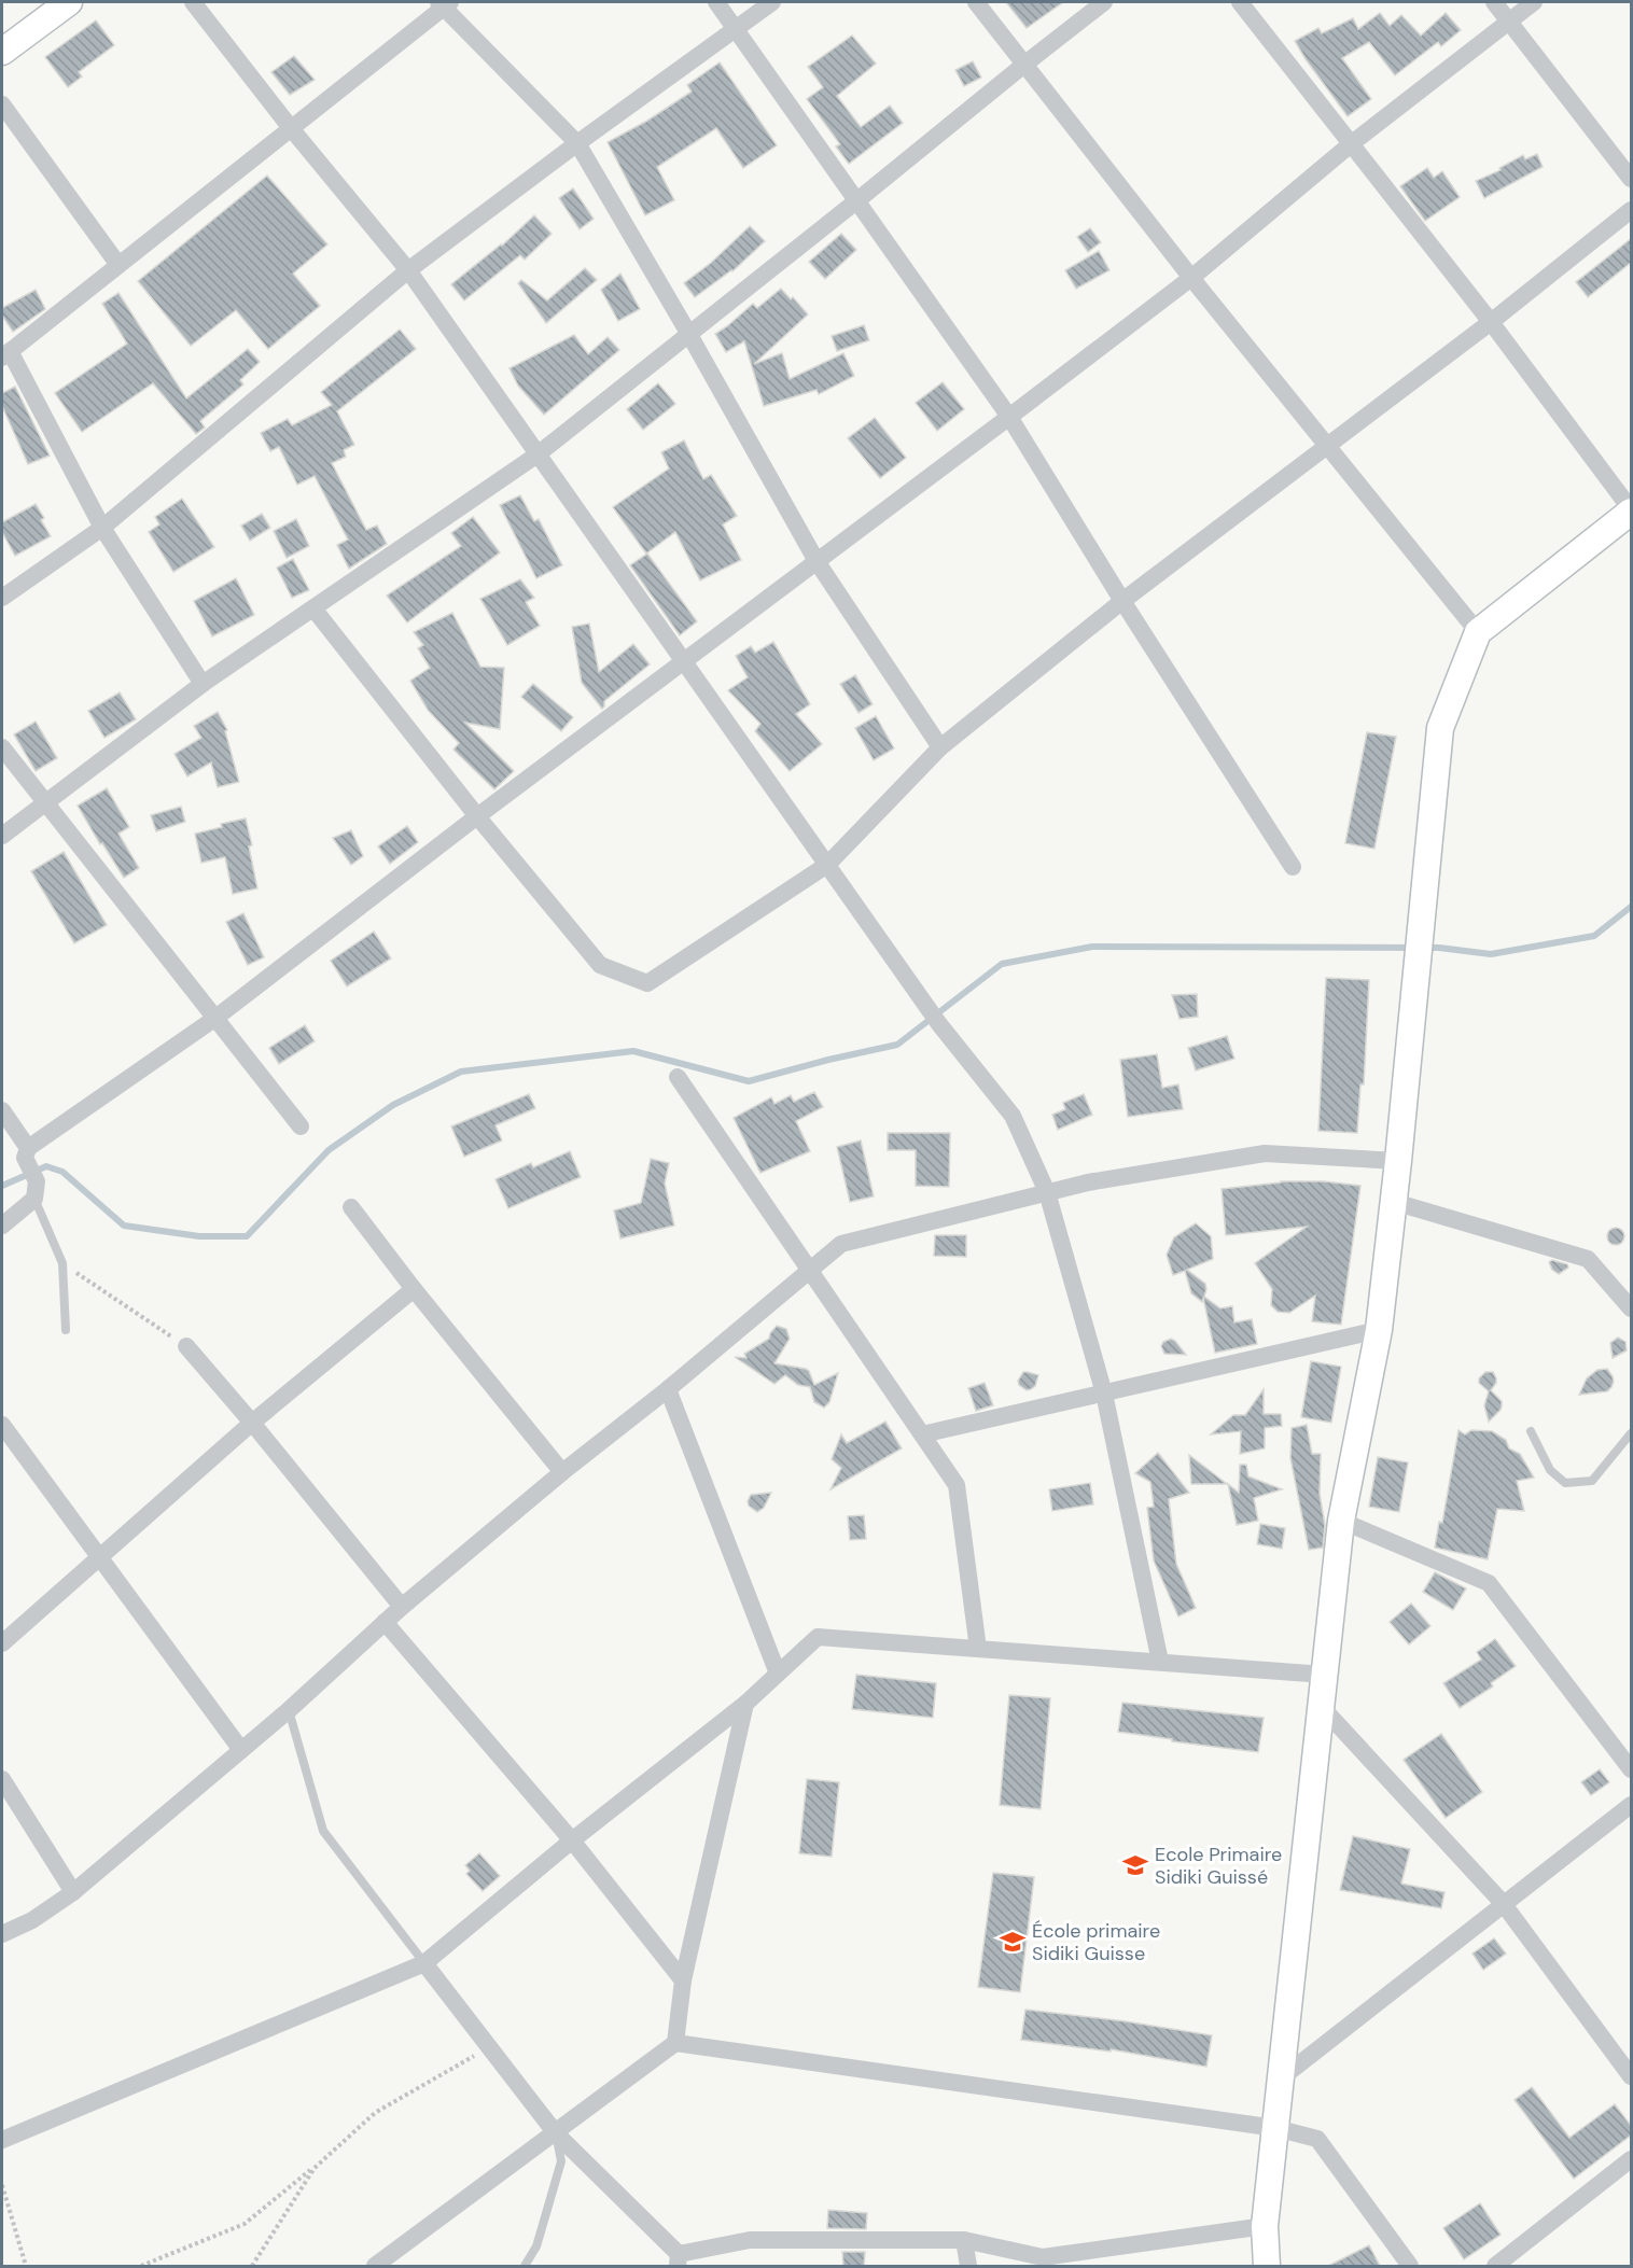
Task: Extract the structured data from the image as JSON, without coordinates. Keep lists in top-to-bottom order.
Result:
{
  "places": {
    "school or university": ["Ecole Primaire Sidiki Guissé", "École primaire Sidiki Guisse"]
  }
}
